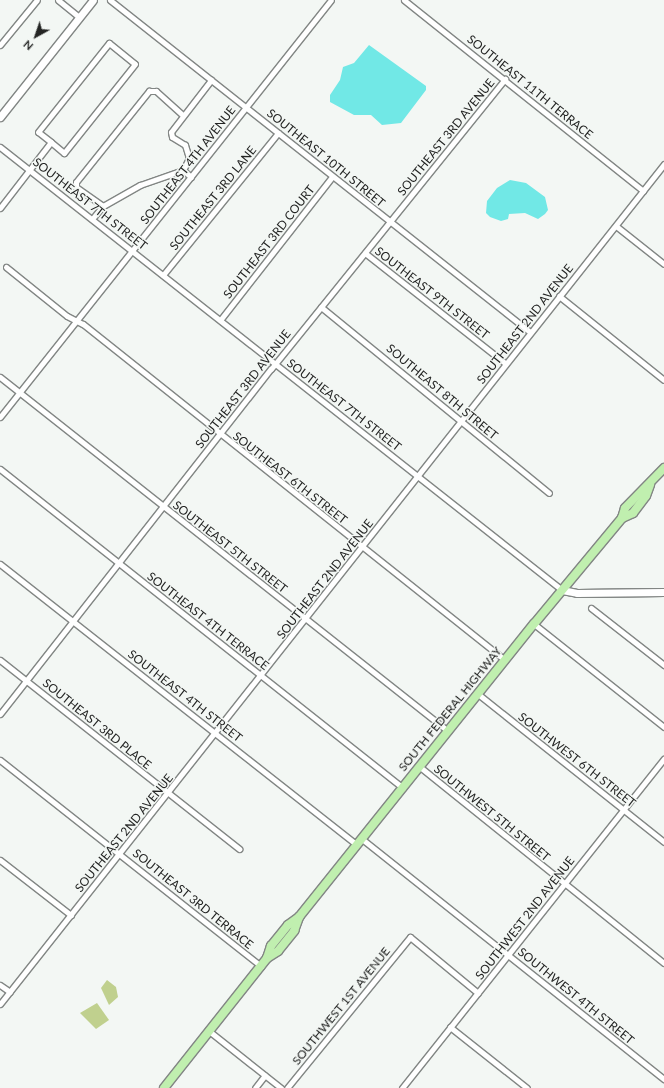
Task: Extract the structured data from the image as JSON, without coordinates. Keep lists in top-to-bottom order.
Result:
{
  "streets": {
    "main road": ["SOUTH FEDERAL HIGHWAY"],
    "street": [
      "SOUTHEAST 11TH TERRACE",
      "SOUTHEAST 3RD AVENUE",
      "SOUTHEAST 10TH STREET",
      "SOUTHEAST 4TH AVENUE",
      "SOUTHEAST 3RD LANE",
      "SOUTHEAST 7TH STREET",
      "SOUTHEAST 3RD COURT",
      "SOUTHEAST 9TH STREET",
      "SOUTHEAST 2ND AVENUE",
      "SOUTHEAST 8TH STREET",
      "SOUTHEAST 6TH STREET",
      "SOUTHEAST 5TH STREET",
      "SOUTHEAST 4TH TERRACE",
      "SOUTHEAST 4TH STREET",
      "SOUTHEAST 3RD PLACE",
      "SOUTHWEST 6TH STREET",
      "SOUTHWEST 5TH STREET",
      "SOUTHEAST 3RD TERRACE",
      "SOUTHWEST 2ND AVENUE",
      "SOUTHWEST 4TH STREET",
      "SOUTHWEST 1ST AVENUE"
    ]
  },
  "crossings": [
    ["SOUTHEAST 11TH TERRACE", "SOUTHEAST 3RD AVENUE"],
    ["SOUTHEAST 11TH TERRACE", "SOUTHEAST 2ND AVENUE"],
    ["SOUTHEAST 3RD AVENUE", "SOUTHEAST 10TH STREET"],
    ["SOUTHEAST 3RD AVENUE", "SOUTHEAST 7TH STREET"],
    ["SOUTHEAST 3RD AVENUE", "SOUTHEAST 9TH STREET"],
    ["SOUTHEAST 3RD AVENUE", "SOUTHEAST 8TH STREET"],
    ["SOUTHEAST 3RD AVENUE", "SOUTHEAST 6TH STREET"],
    ["SOUTHEAST 3RD AVENUE", "SOUTHEAST 5TH STREET"],
    ["SOUTHEAST 3RD AVENUE", "SOUTHEAST 4TH TERRACE"],
    ["SOUTHEAST 3RD AVENUE", "SOUTHEAST 4TH STREET"],
    ["SOUTHEAST 3RD AVENUE", "SOUTHEAST 3RD PLACE"],
    ["SOUTHEAST 10TH STREET", "SOUTHEAST 4TH AVENUE"],
    ["SOUTHEAST 10TH STREET", "SOUTHEAST 3RD LANE"],
    ["SOUTHEAST 10TH STREET", "SOUTHEAST 3RD COURT"],
    ["SOUTHEAST 10TH STREET", "SOUTHEAST 2ND AVENUE"],
    ["SOUTHEAST 4TH AVENUE", "SOUTHEAST 7TH STREET"],
    ["SOUTHEAST 4TH AVENUE", "SOUTHEAST 6TH STREET"],
    ["SOUTHEAST 4TH AVENUE", "SOUTHEAST 5TH STREET"],
    ["SOUTHEAST 3RD LANE", "SOUTHEAST 7TH STREET"],
    ["SOUTHEAST 7TH STREET", "SOUTHEAST 3RD COURT"],
    ["SOUTHEAST 7TH STREET", "SOUTHEAST 2ND AVENUE"],
    ["SOUTHEAST 7TH STREET", "SOUTH FEDERAL HIGHWAY"],
    ["SOUTHEAST 9TH STREET", "SOUTHEAST 2ND AVENUE"],
    ["SOUTHEAST 2ND AVENUE", "SOUTHEAST 8TH STREET"],
    ["SOUTHEAST 2ND AVENUE", "SOUTHEAST 6TH STREET"],
    ["SOUTHEAST 2ND AVENUE", "SOUTHEAST 5TH STREET"],
    ["SOUTHEAST 2ND AVENUE", "SOUTHEAST 4TH TERRACE"],
    ["SOUTHEAST 2ND AVENUE", "SOUTHEAST 4TH STREET"],
    ["SOUTHEAST 2ND AVENUE", "SOUTHEAST 3RD PLACE"],
    ["SOUTHEAST 2ND AVENUE", "SOUTHEAST 3RD TERRACE"],
    ["SOUTHEAST 6TH STREET", "SOUTH FEDERAL HIGHWAY"],
    ["SOUTHEAST 5TH STREET", "SOUTH FEDERAL HIGHWAY"],
    ["SOUTHEAST 4TH TERRACE", "SOUTH FEDERAL HIGHWAY"],
    ["SOUTHEAST 4TH STREET", "SOUTH FEDERAL HIGHWAY"],
    ["SOUTHEAST 4TH STREET", "SOUTHWEST 4TH STREET"],
    ["SOUTH FEDERAL HIGHWAY", "SOUTHWEST 6TH STREET"],
    ["SOUTH FEDERAL HIGHWAY", "SOUTHWEST 5TH STREET"],
    ["SOUTH FEDERAL HIGHWAY", "SOUTHEAST 3RD TERRACE"],
    ["SOUTH FEDERAL HIGHWAY", "SOUTHWEST 4TH STREET"],
    ["SOUTHWEST 6TH STREET", "SOUTHWEST 2ND AVENUE"],
    ["SOUTHWEST 5TH STREET", "SOUTHWEST 2ND AVENUE"],
    ["SOUTHWEST 2ND AVENUE", "SOUTHWEST 4TH STREET"],
    ["SOUTHWEST 2ND AVENUE", "SOUTHWEST 1ST AVENUE"]
  ],
  "north": "bottom left"
}
